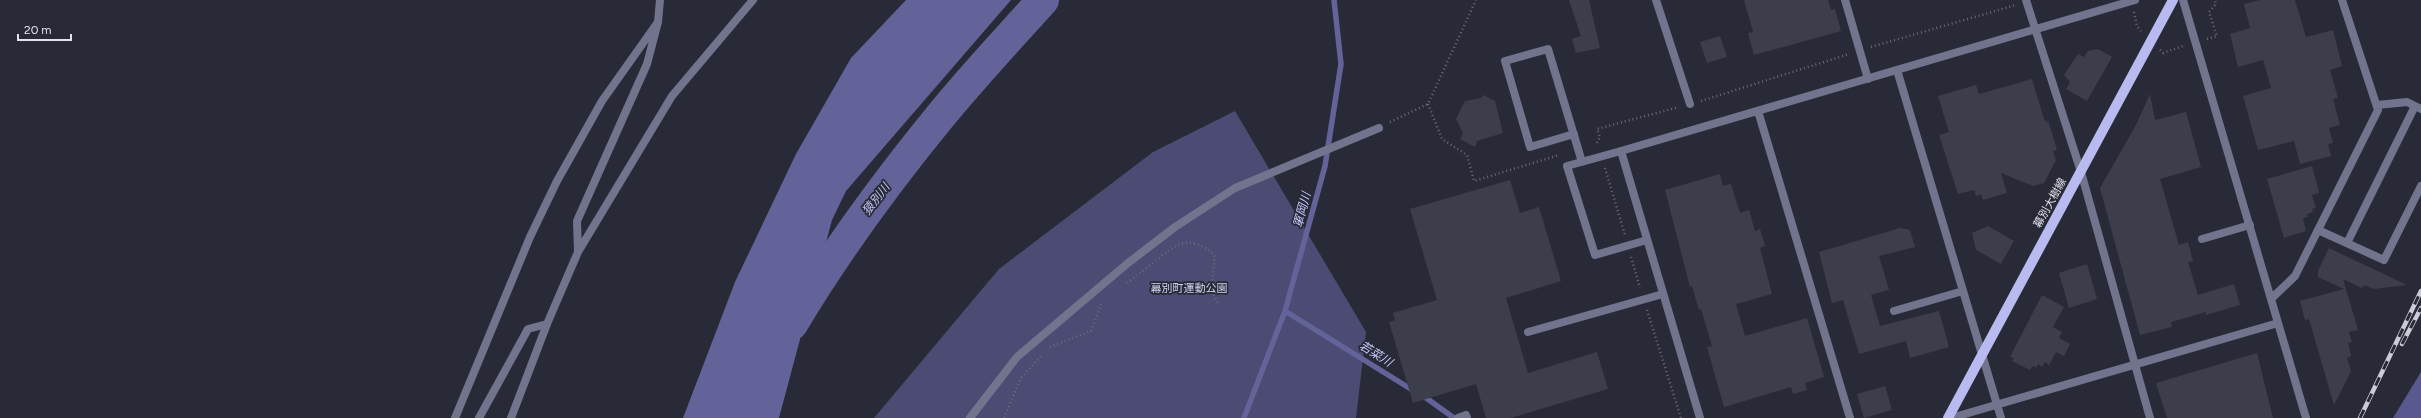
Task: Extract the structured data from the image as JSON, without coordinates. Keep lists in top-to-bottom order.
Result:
{
  "streets": {
    "main road": ["幕別大樹線"]
  },
  "water": ["猿別川", "軍岡川", "若菜川"],
  "parks": ["幕別町運動公園"],
  "scale_bar": "20 m"
}
